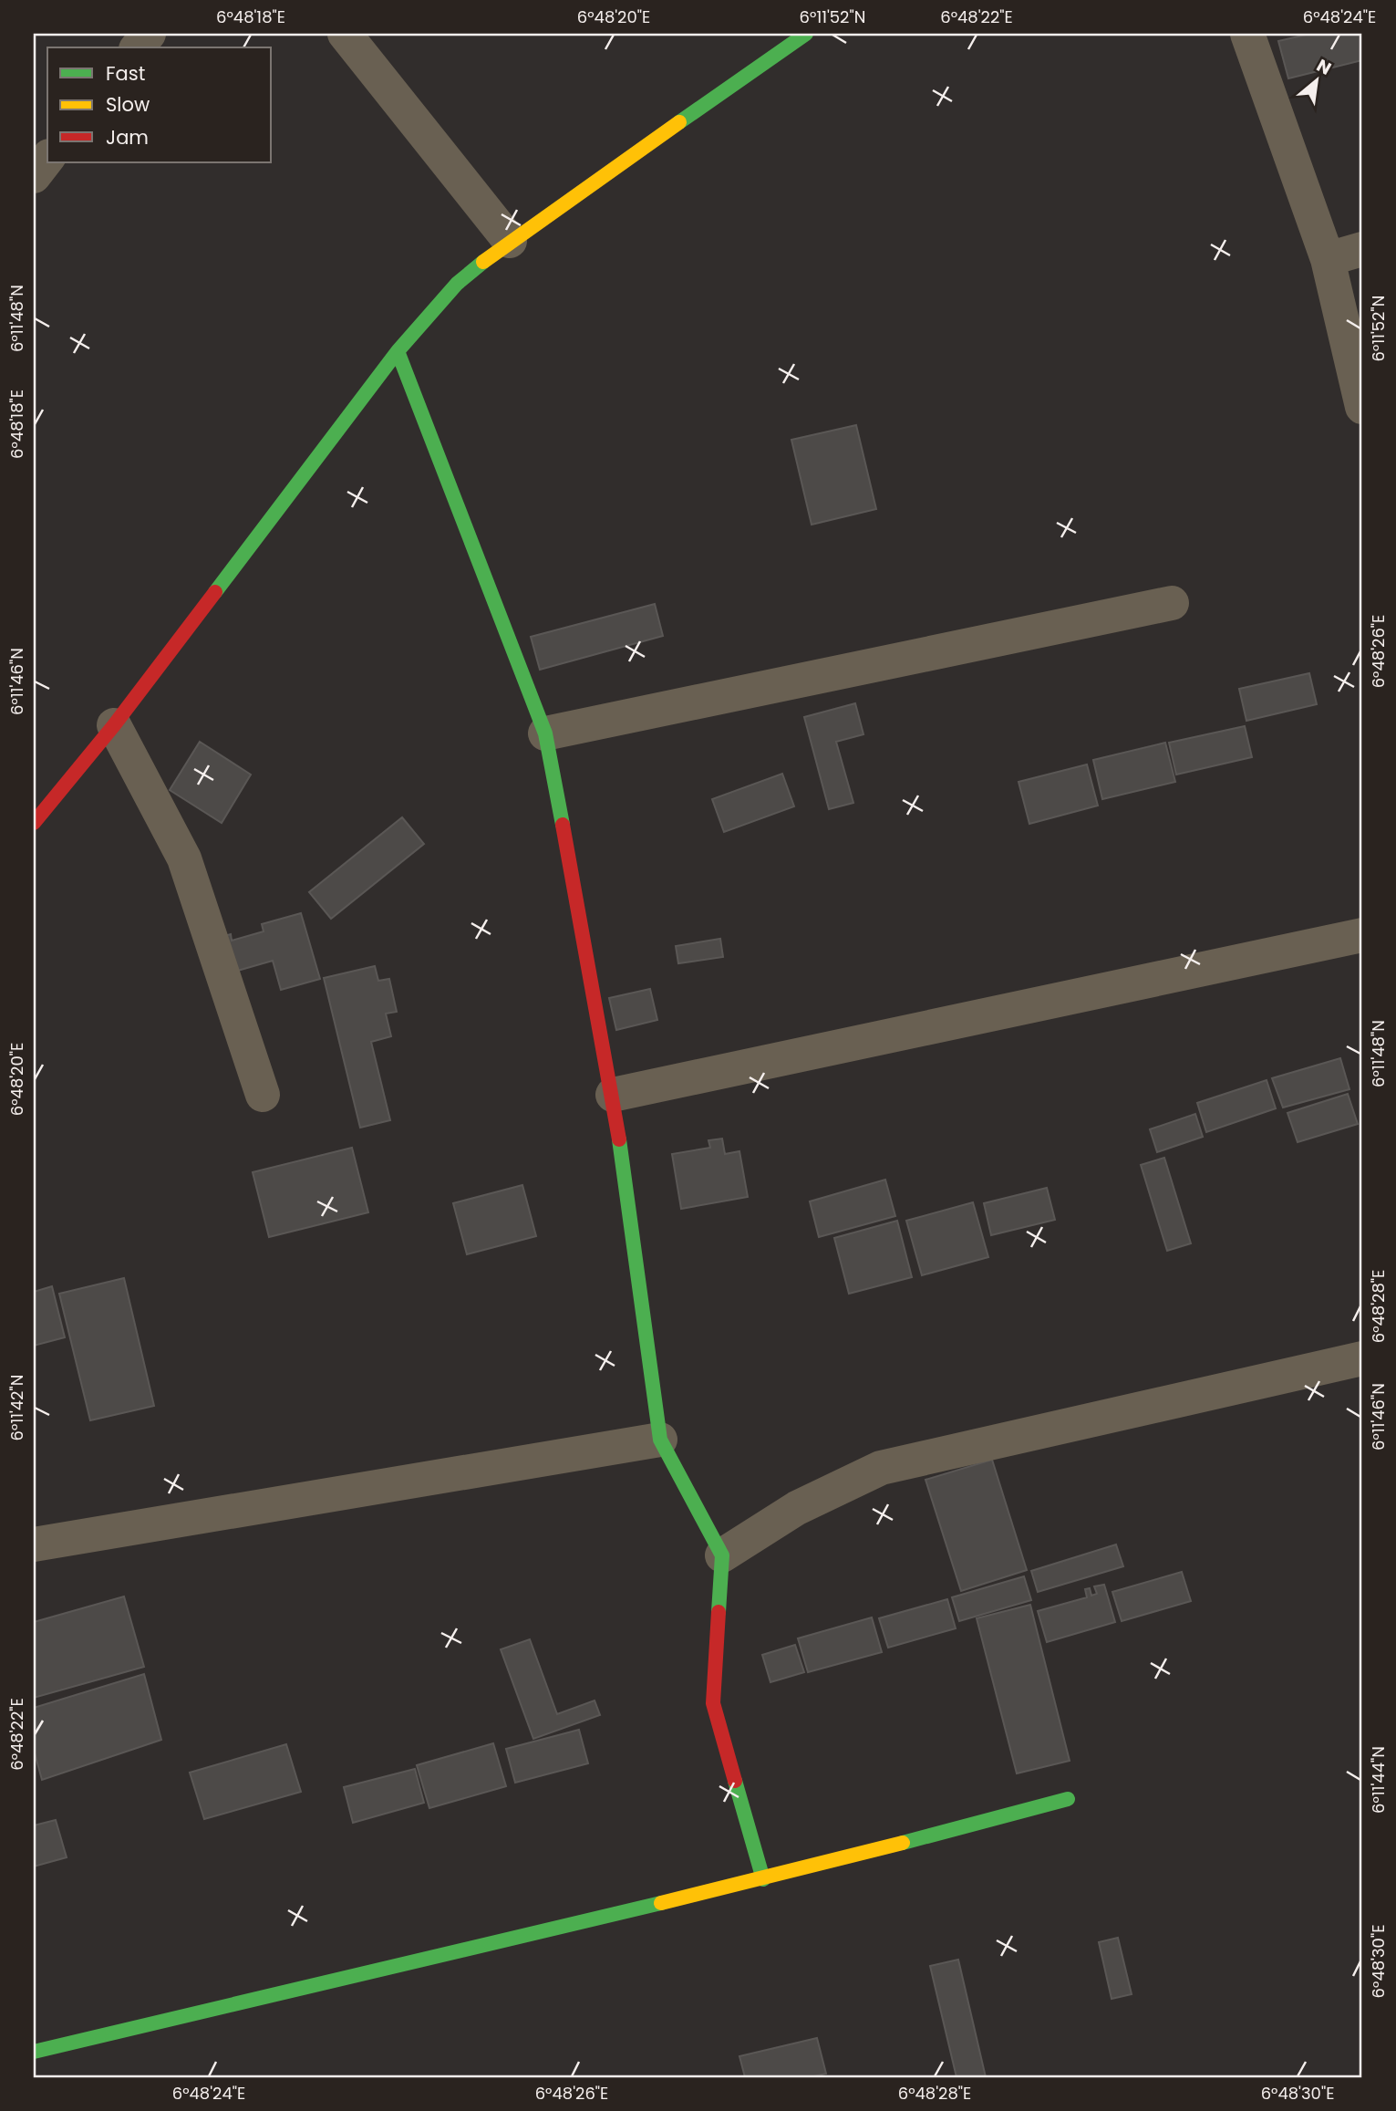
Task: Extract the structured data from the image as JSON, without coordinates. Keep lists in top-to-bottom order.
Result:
{
  "legend": ["Fast", "Slow", "Jam"],
  "north": "top right",
  "coordinates": [
    "6°48'18\"E",
    "6°48'20\"E",
    "6°11'52\"N",
    "6°48'22\"E",
    "6°48'24\"E",
    "6°11'48\"N",
    "6°48'26\"E",
    "6°11'46\"N",
    "6°48'28\"E",
    "6°11'42\"N",
    "6°11'44\"N",
    "6°48'30\"E"
  ]
}
